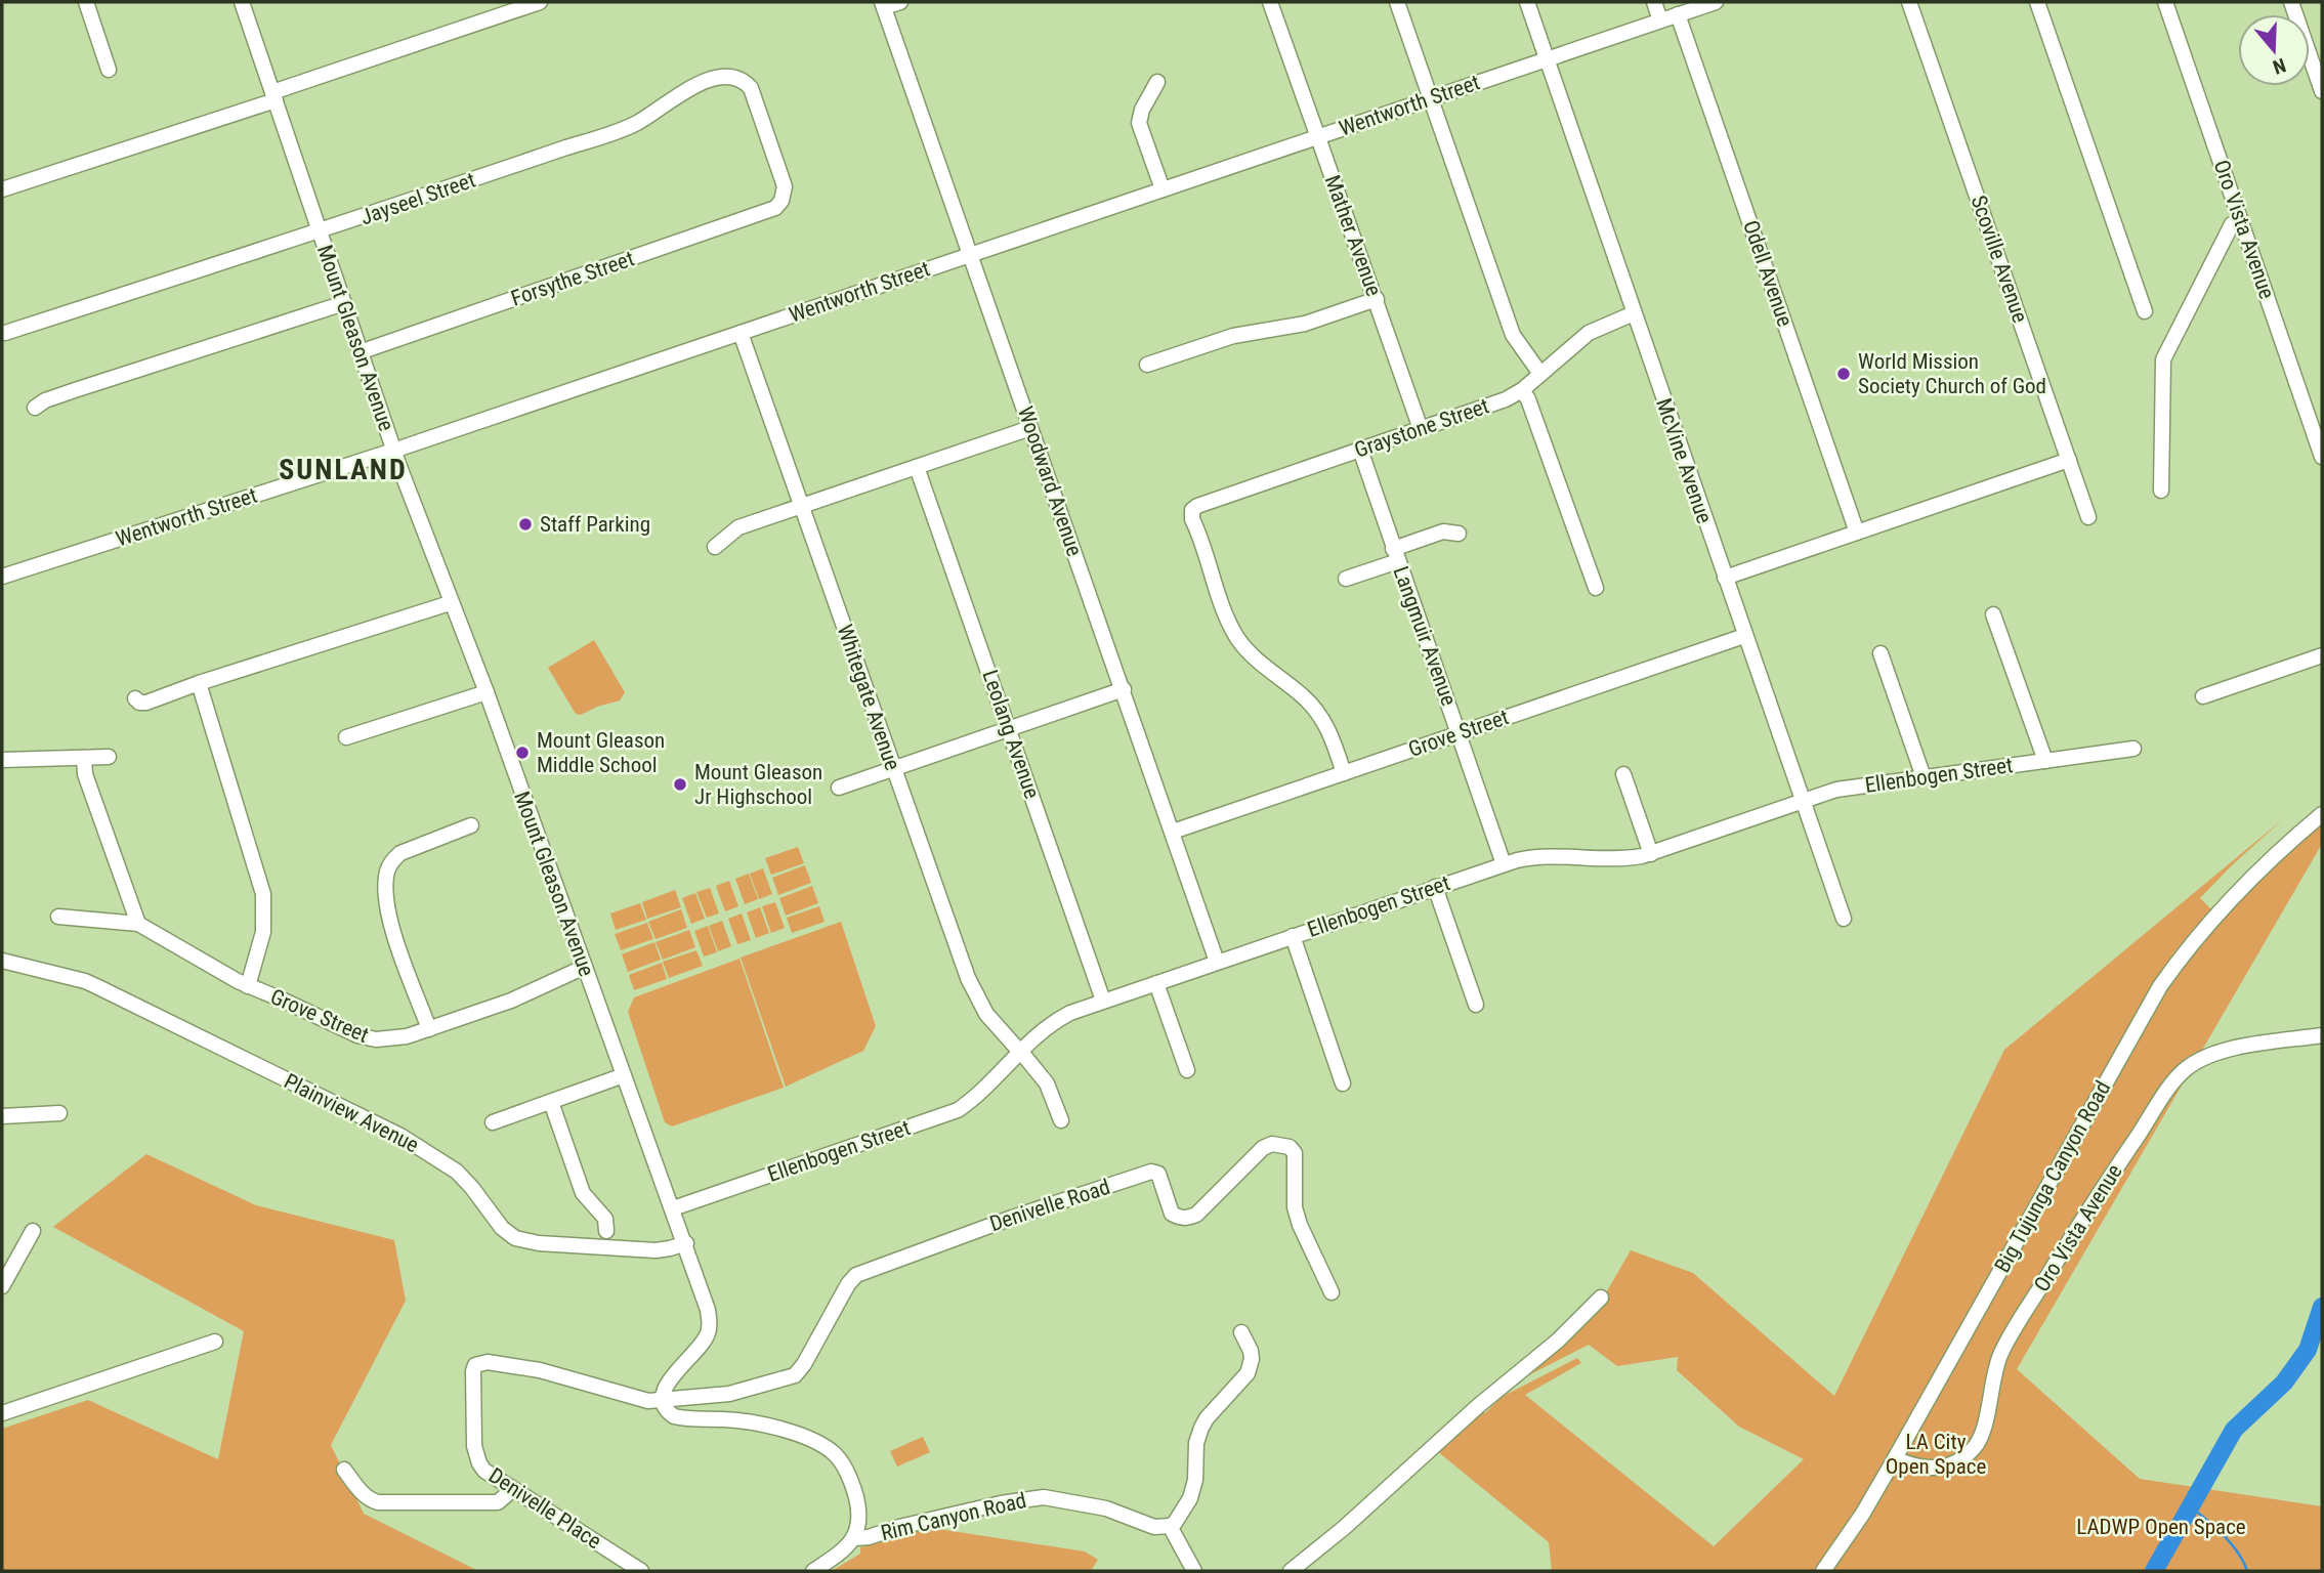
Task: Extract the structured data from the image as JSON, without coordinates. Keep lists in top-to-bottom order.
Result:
{
  "streets": {
    "street": [
      "Wentworth Street",
      "Jayseel Street",
      "Oro Vista Avenue",
      "Mather Avenue",
      "Scoville Avenue",
      "Odell Avenue",
      "Forsythe Street",
      "Mount Gleason Avenue",
      "Graystone Street",
      "McVine Avenue",
      "Woodward Avenue",
      "Langmuir Avenue",
      "Whitegate Avenue",
      "Grove Street",
      "Leolang Avenue",
      "Ellenbogen Street",
      "Plainview Avenue",
      "Big Tujunga Canyon Road",
      "Denivelle Road",
      "Denivelle Place",
      "Rim Canyon Road"
    ]
  },
  "crossings": [
    ["Wentworth Street", "Mather Avenue"],
    ["Wentworth Street", "Odell Avenue"],
    ["Wentworth Street", "Mount Gleason Avenue"],
    ["Wentworth Street", "McVine Avenue"],
    ["Wentworth Street", "Woodward Avenue"],
    ["Wentworth Street", "Whitegate Avenue"],
    ["Jayseel Street", "Forsythe Street"],
    ["Jayseel Street", "Mount Gleason Avenue"],
    ["Oro Vista Avenue", "Big Tujunga Canyon Road"],
    ["Mather Avenue", "Graystone Street"],
    ["Forsythe Street", "Mount Gleason Avenue"],
    ["Mount Gleason Avenue", "Grove Street"],
    ["Mount Gleason Avenue", "Ellenbogen Street"],
    ["Mount Gleason Avenue", "Plainview Avenue"],
    ["Mount Gleason Avenue", "Denivelle Road"],
    ["Mount Gleason Avenue", "Denivelle Place"],
    ["Graystone Street", "McVine Avenue"],
    ["Graystone Street", "Langmuir Avenue"],
    ["Graystone Street", "Grove Street"],
    ["McVine Avenue", "Grove Street"],
    ["McVine Avenue", "Ellenbogen Street"],
    ["Woodward Avenue", "Grove Street"],
    ["Woodward Avenue", "Ellenbogen Street"],
    ["Langmuir Avenue", "Grove Street"],
    ["Langmuir Avenue", "Ellenbogen Street"],
    ["Whitegate Avenue", "Ellenbogen Street"],
    ["Leolang Avenue", "Ellenbogen Street"],
    ["Denivelle Road", "Denivelle Place"]
  ],
  "districts": ["SUNLAND"],
  "parks": ["LA City Open Space", "LADWP Open Space"],
  "places": [
    "World Mission Society Church of God",
    "Staff Parking",
    "Mount Gleason Middle School",
    "Mount Gleason Jr Highschool"
  ],
  "north": "bottom"
}
